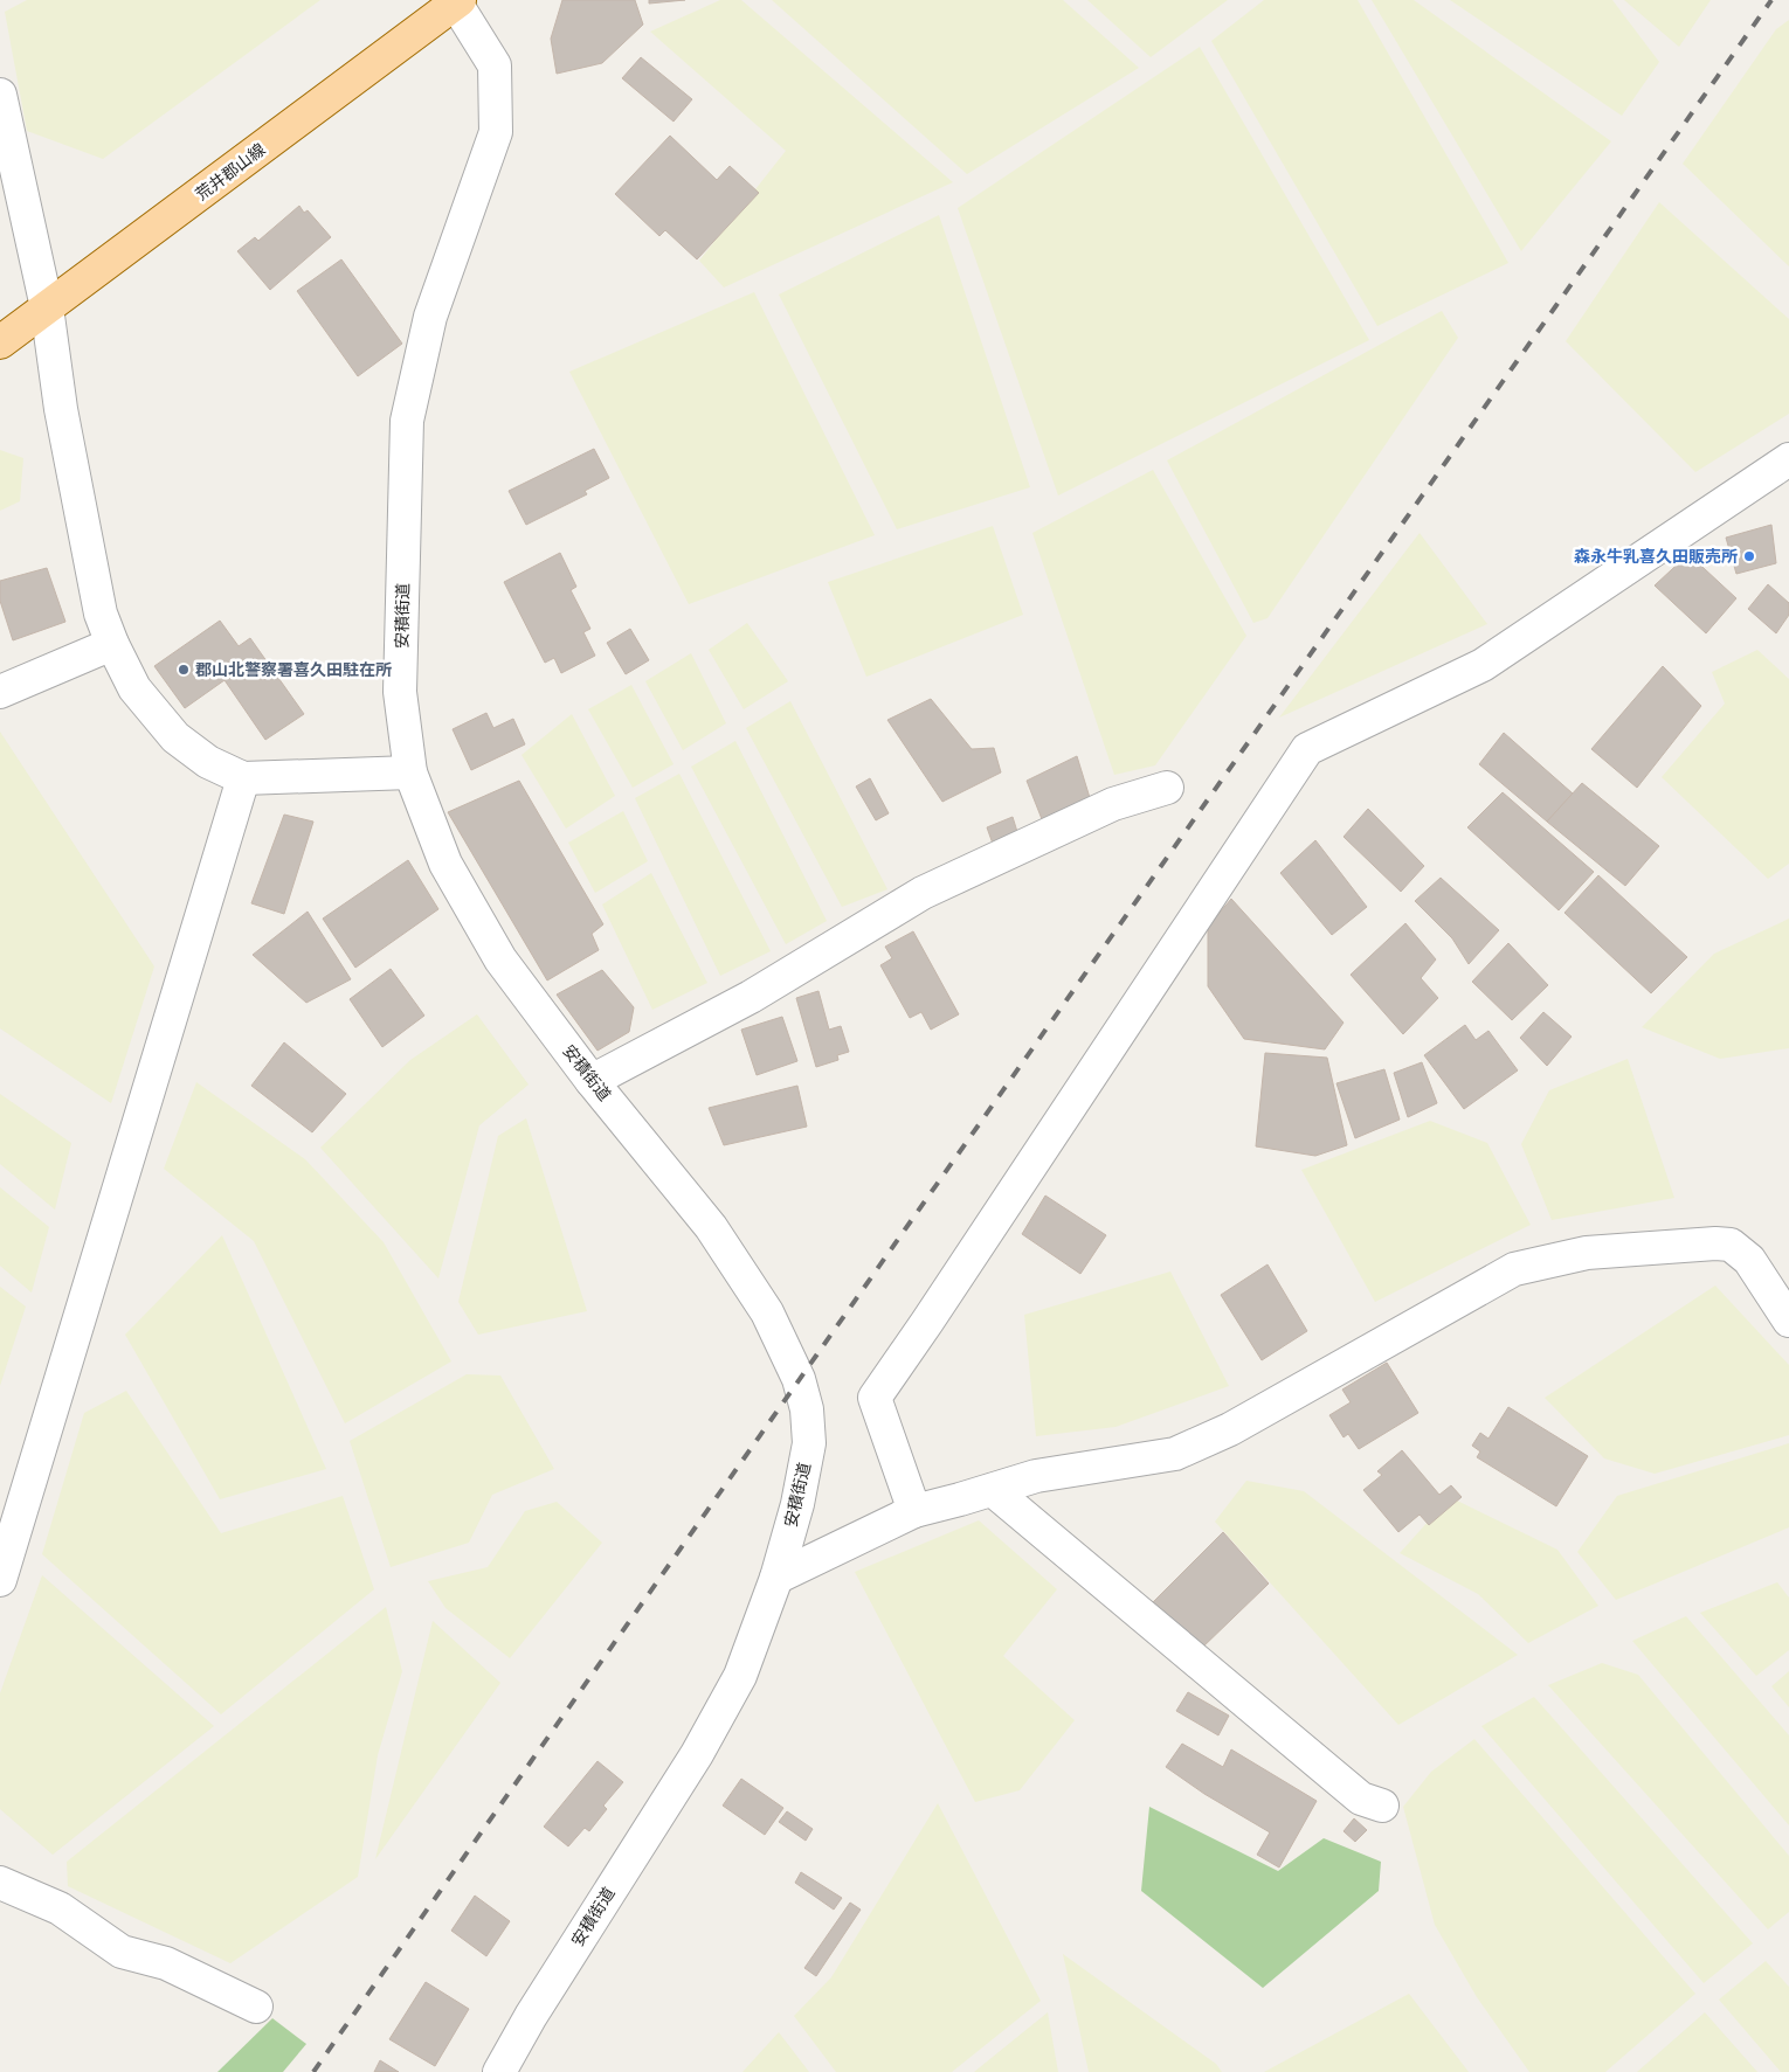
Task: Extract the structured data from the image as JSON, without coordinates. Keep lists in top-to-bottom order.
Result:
{
  "streets": {
    "main road": ["荒井郡山線"],
    "street": ["安積街道"]
  },
  "crossings": [
    ["荒井郡山線", "安積街道"]
  ],
  "places": ["森永牛乳喜久田販売所", "郡山北警察署喜久田駐在所"]
}
